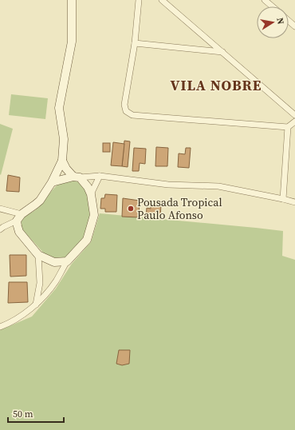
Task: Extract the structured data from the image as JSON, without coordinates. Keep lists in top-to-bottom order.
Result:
{
  "districts": ["VILA NOBRE"],
  "places": ["Pousada Tropical Paulo Afonso"],
  "scale_bar": "50 m",
  "north": "right"
}
